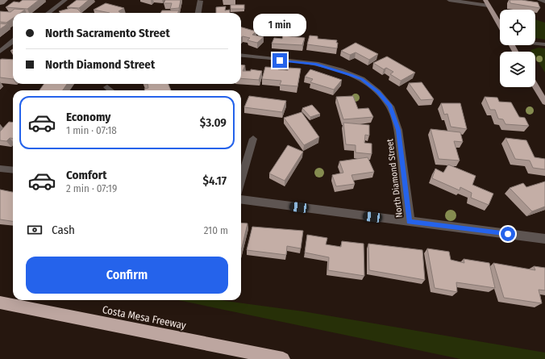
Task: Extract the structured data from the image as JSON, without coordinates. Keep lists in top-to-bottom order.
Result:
{
  "streets": {
    "highway": ["Costa Mesa Freeway"],
    "street": ["North Diamond Street"]
  },
  "page": {
    "banner": ["North Sacramento Street", "North Diamond Street"],
    "bubble": "1 min",
    "list": [
      {
        "name": "Economy",
        "note": "1 min · 07:18",
        "value": "$3.09"
      },
      {
        "name": "Comfort",
        "note": "2 min · 07:19",
        "value": "$4.17"
      }
    ],
    "pay": ["Cash", "210 m"],
    "buttons": "Confirm"
  }
}
